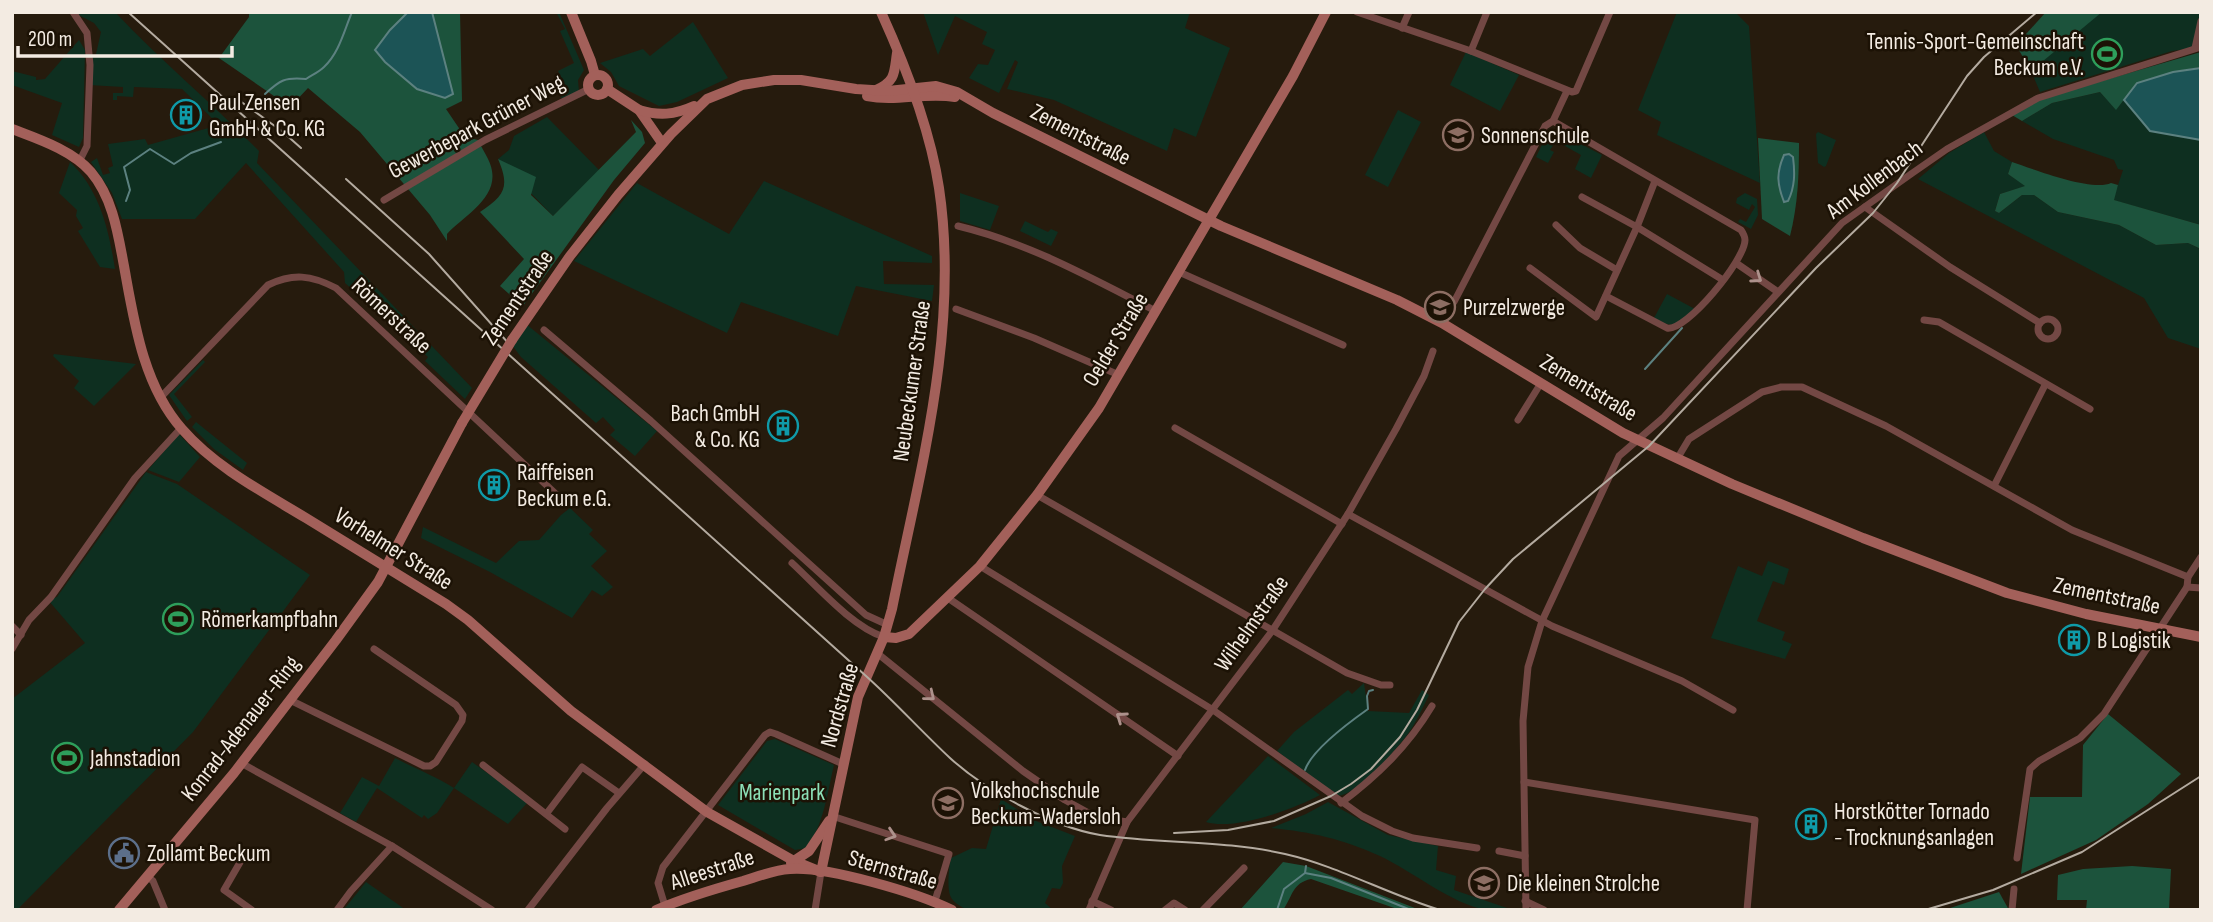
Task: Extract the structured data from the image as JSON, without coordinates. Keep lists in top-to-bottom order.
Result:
{
  "streets": {
    "street": [
      "Gewerbepark Grüner Weg",
      "Zementstraße",
      "Am Kollenbach",
      "Römerstraße",
      "Oelder Straße",
      "Neubeckumer Straße",
      "Vorhelmer Straße",
      "Wilhelmstraße",
      "Nordstraße",
      "Konrad-Adenauer-Ring",
      "Alleestraße",
      "Sternstraße"
    ]
  },
  "crossings": [
    ["Gewerbepark Grüner Weg", "Zementstraße"],
    ["Zementstraße", "Am Kollenbach"],
    ["Zementstraße", "Oelder Straße"],
    ["Zementstraße", "Neubeckumer Straße"],
    ["Zementstraße", "Vorhelmer Straße"],
    ["Zementstraße", "Konrad-Adenauer-Ring"],
    ["Römerstraße", "Vorhelmer Straße"],
    ["Oelder Straße", "Neubeckumer Straße"],
    ["Oelder Straße", "Nordstraße"],
    ["Neubeckumer Straße", "Nordstraße"],
    ["Vorhelmer Straße", "Nordstraße"],
    ["Vorhelmer Straße", "Konrad-Adenauer-Ring"],
    ["Vorhelmer Straße", "Alleestraße"],
    ["Vorhelmer Straße", "Sternstraße"],
    ["Nordstraße", "Alleestraße"],
    ["Nordstraße", "Sternstraße"],
    ["Alleestraße", "Sternstraße"]
  ],
  "parks": ["Marienpark"],
  "places": {
    "sports": ["Tennis-Sport-Gemeinschaft Beckum e.V.", "Römerkampfbahn", "Jahnstadion"],
    "building": [
      "Paul Zensen GmbH & Co. KG",
      "Bach GmbH & Co. KG",
      "Raiffeisen Beckum e.G.",
      "B Logistik",
      "Horstkötter Tornado - Trocknungsanlagen"
    ],
    "school or university": [
      "Sonnenschule",
      "Purzelzwerge",
      "Volkshochschule Beckum-Wadersloh",
      "Die kleinen Strolche"
    ],
    "public building": ["Zollamt Beckum"]
  },
  "scale_bar": "200 m"
}
